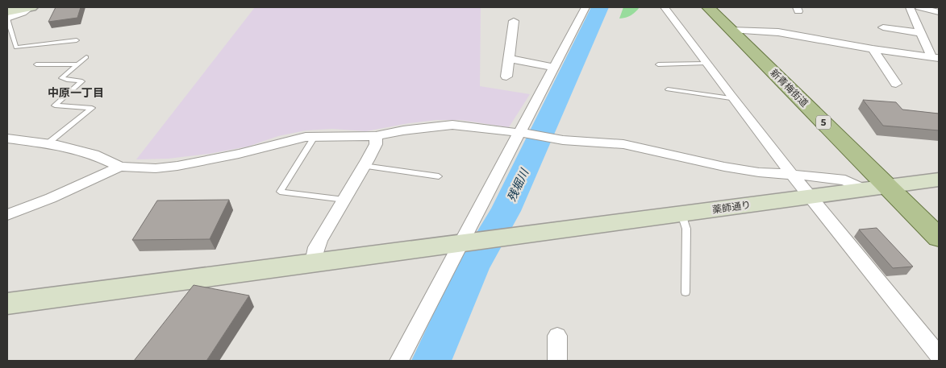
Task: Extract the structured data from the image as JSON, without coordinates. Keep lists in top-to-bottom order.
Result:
{
  "streets": {
    "main road": ["新青梅街道", "5"],
    "street": ["薬師通り"]
  },
  "crossings": [
    ["新青梅街道", "薬師通り"]
  ],
  "districts": ["中原一丁目"],
  "water": ["残堀川"]
}
